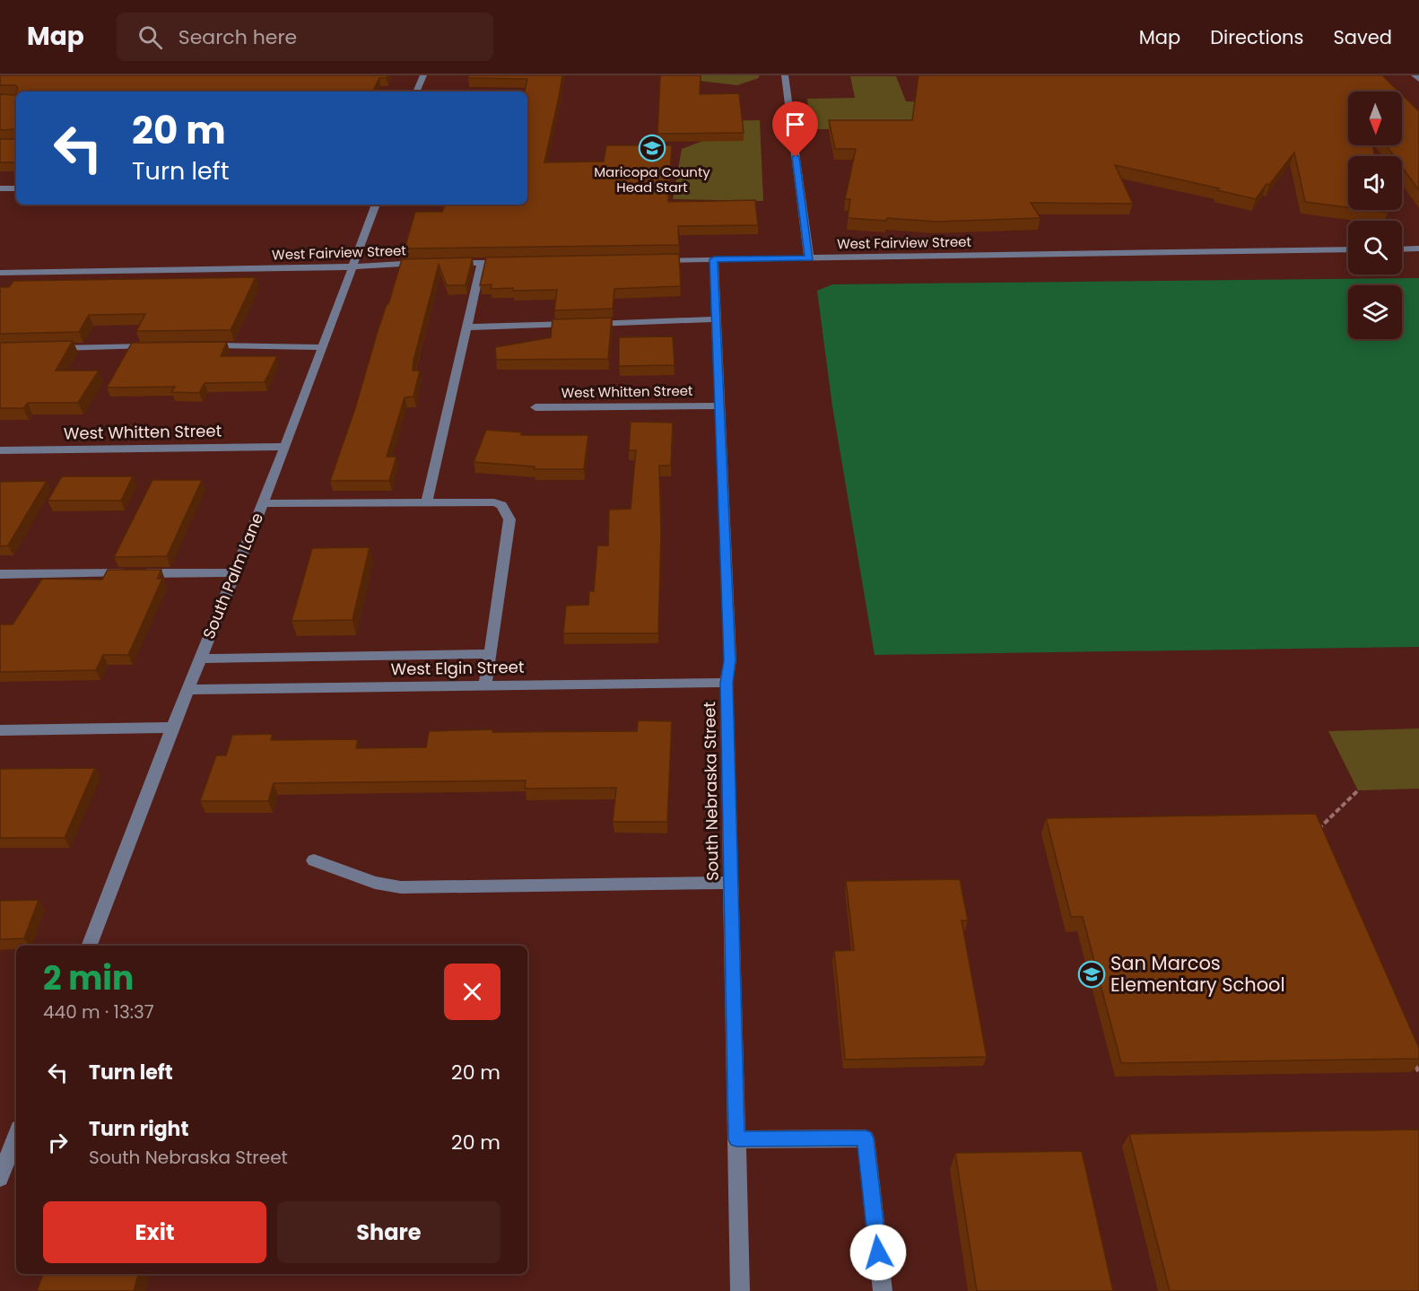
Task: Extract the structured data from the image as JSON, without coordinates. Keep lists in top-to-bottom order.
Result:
{
  "streets": {
    "street": [
      "West Fairview Street",
      "West Whitten Street",
      "South Palm Lane",
      "West Elgin Street",
      "South Nebraska Street"
    ]
  },
  "crossings": [
    ["West Fairview Street", "South Palm Lane"],
    ["West Fairview Street", "South Nebraska Street"],
    ["West Whitten Street", "South Palm Lane"],
    ["West Whitten Street", "South Nebraska Street"],
    ["South Palm Lane", "West Elgin Street"],
    ["West Elgin Street", "South Nebraska Street"]
  ],
  "places": {
    "school or university": ["Maricopa County Head Start", "San Marcos Elementary School"]
  },
  "north": "bottom",
  "page": {
    "header": "Map",
    "search": "Search here",
    "nav": ["Map", "Directions", "Saved"],
    "turn": ["20 m", "Turn left"],
    "heading": ["2 min", "440 m · 13:37"],
    "list": [
      {
        "name": "Turn left",
        "value": "20 m"
      },
      {
        "name": "Turn right",
        "note": "South Nebraska Street",
        "value": "20 m"
      }
    ],
    "buttons": ["Exit", "Share"]
  }
}
